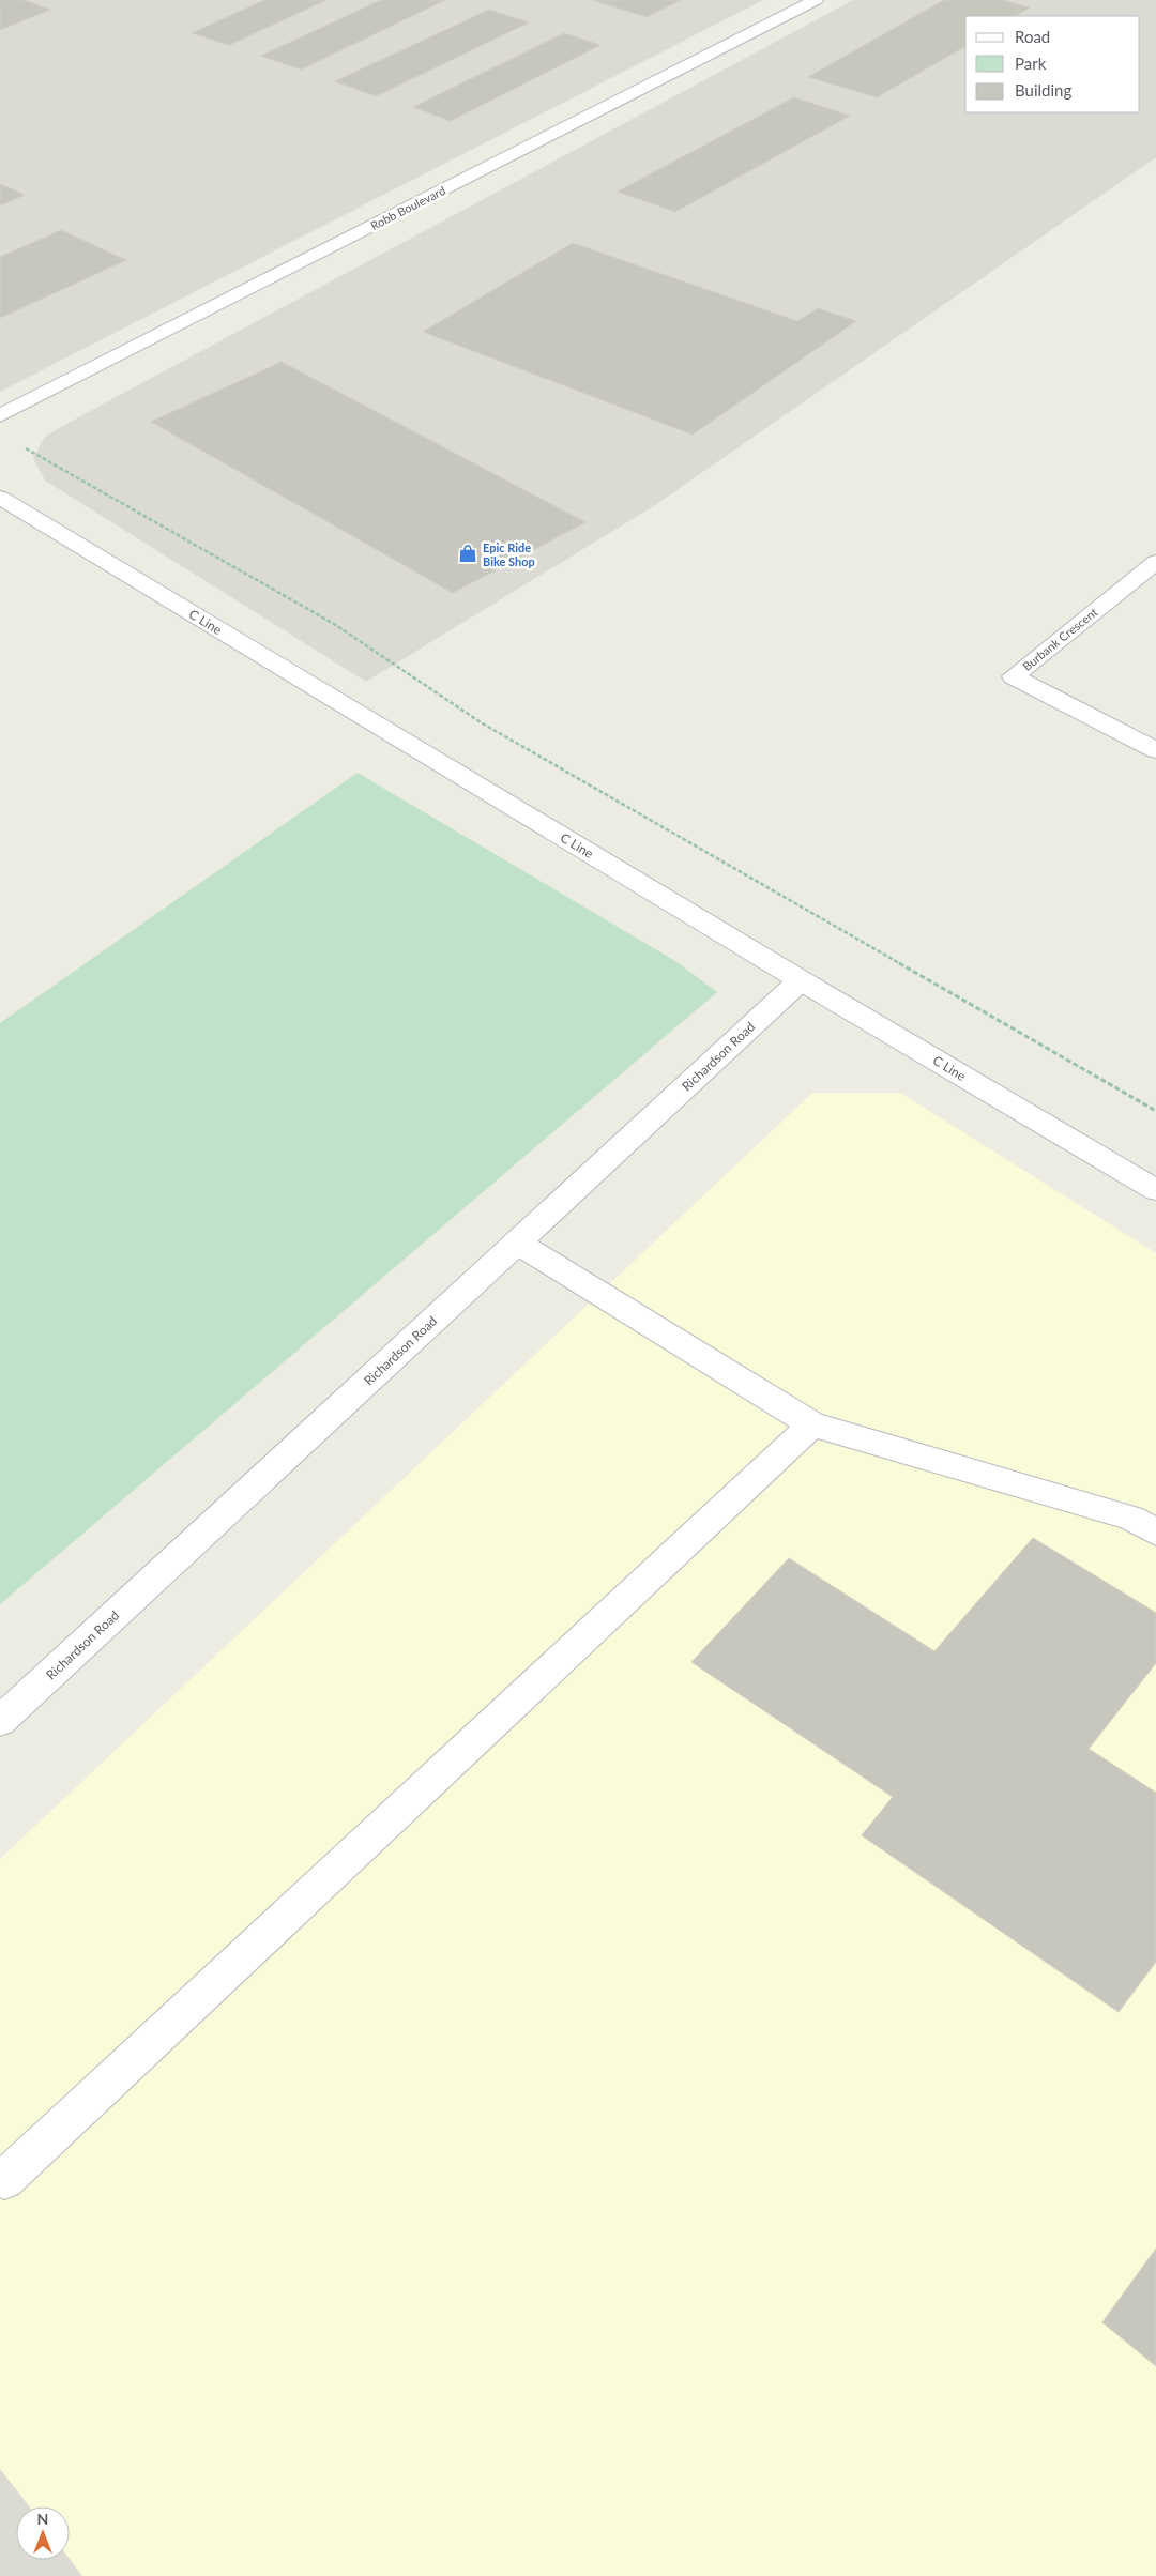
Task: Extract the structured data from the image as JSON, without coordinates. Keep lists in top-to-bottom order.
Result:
{
  "streets": {
    "street": [
      "Robb Boulevard",
      "C Line",
      "Burbank Crescent",
      "Richardson Road"
    ]
  },
  "crossings": [
    ["C Line", "Richardson Road"]
  ],
  "places": {
    "shop": ["Epic Ride Bike Shop"]
  },
  "legend": ["Road", "Park", "Building"],
  "north": "top"
}
